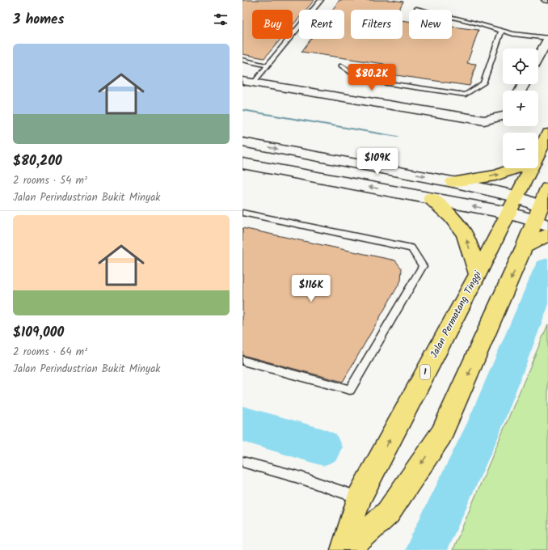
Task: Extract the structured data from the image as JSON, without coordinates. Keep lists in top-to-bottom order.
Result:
{
  "streets": {
    "highway": ["Jalan Permatang Tinggi", "1"]
  },
  "page": {
    "heading": "3 homes",
    "chip": [
      "Buy",
      "Rent",
      "Filters",
      "New"
    ],
    "list": [
      {
        "name": "$80,200",
        "note": "2 rooms · 54 m² · Jalan Perindustrian Bukit Minyak"
      },
      {
        "name": "$109,000",
        "note": "2 rooms · 64 m² · Jalan Perindustrian Bukit Minyak"
      }
    ],
    "map_buttons": ["+", "−"],
    "price": ["$80.2K", "$109K", "$116K"]
  }
}
